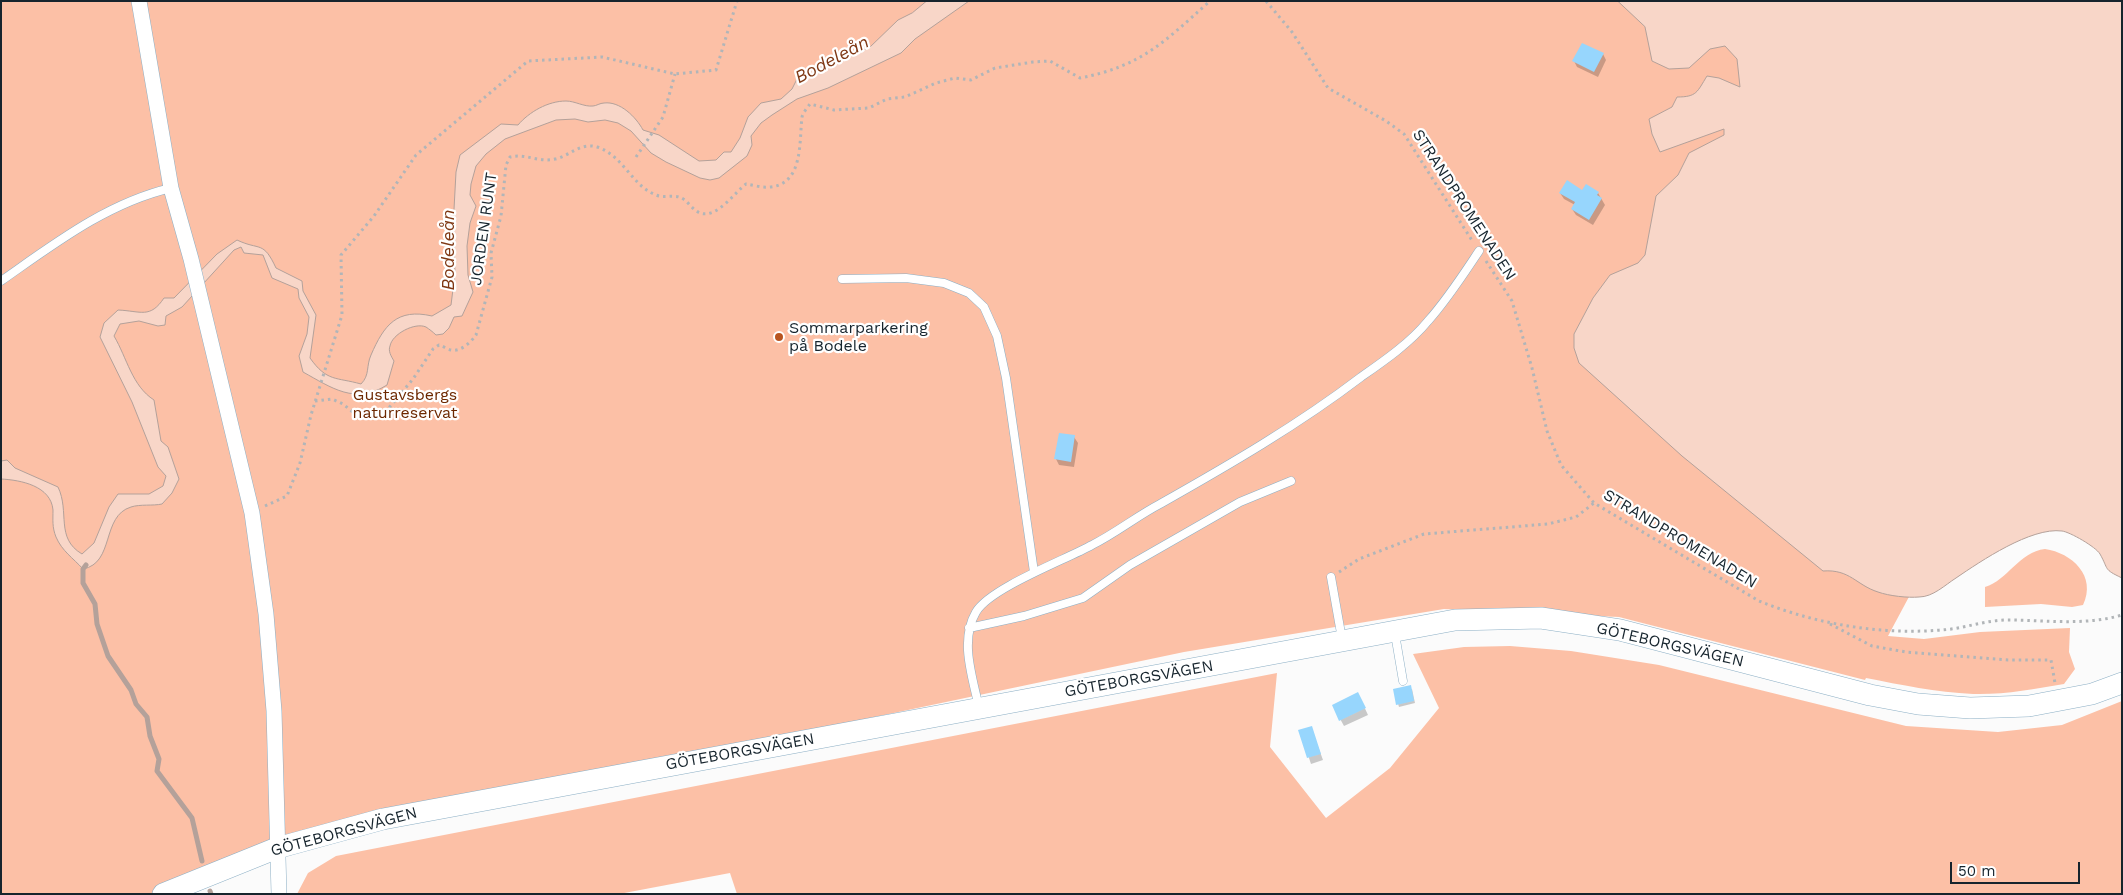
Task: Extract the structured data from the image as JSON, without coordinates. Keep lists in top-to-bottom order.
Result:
{
  "streets": {
    "street": ["GÖTEBORGSVÄGEN"],
    "path": ["STRANDPROMENADEN", "JORDEN RUNT"]
  },
  "water": ["Bodeleån"],
  "parks": ["Gustavsbergs naturreservat"],
  "places": ["Sommarparkering på Bodele"],
  "scale_bar": "50 m"
}
